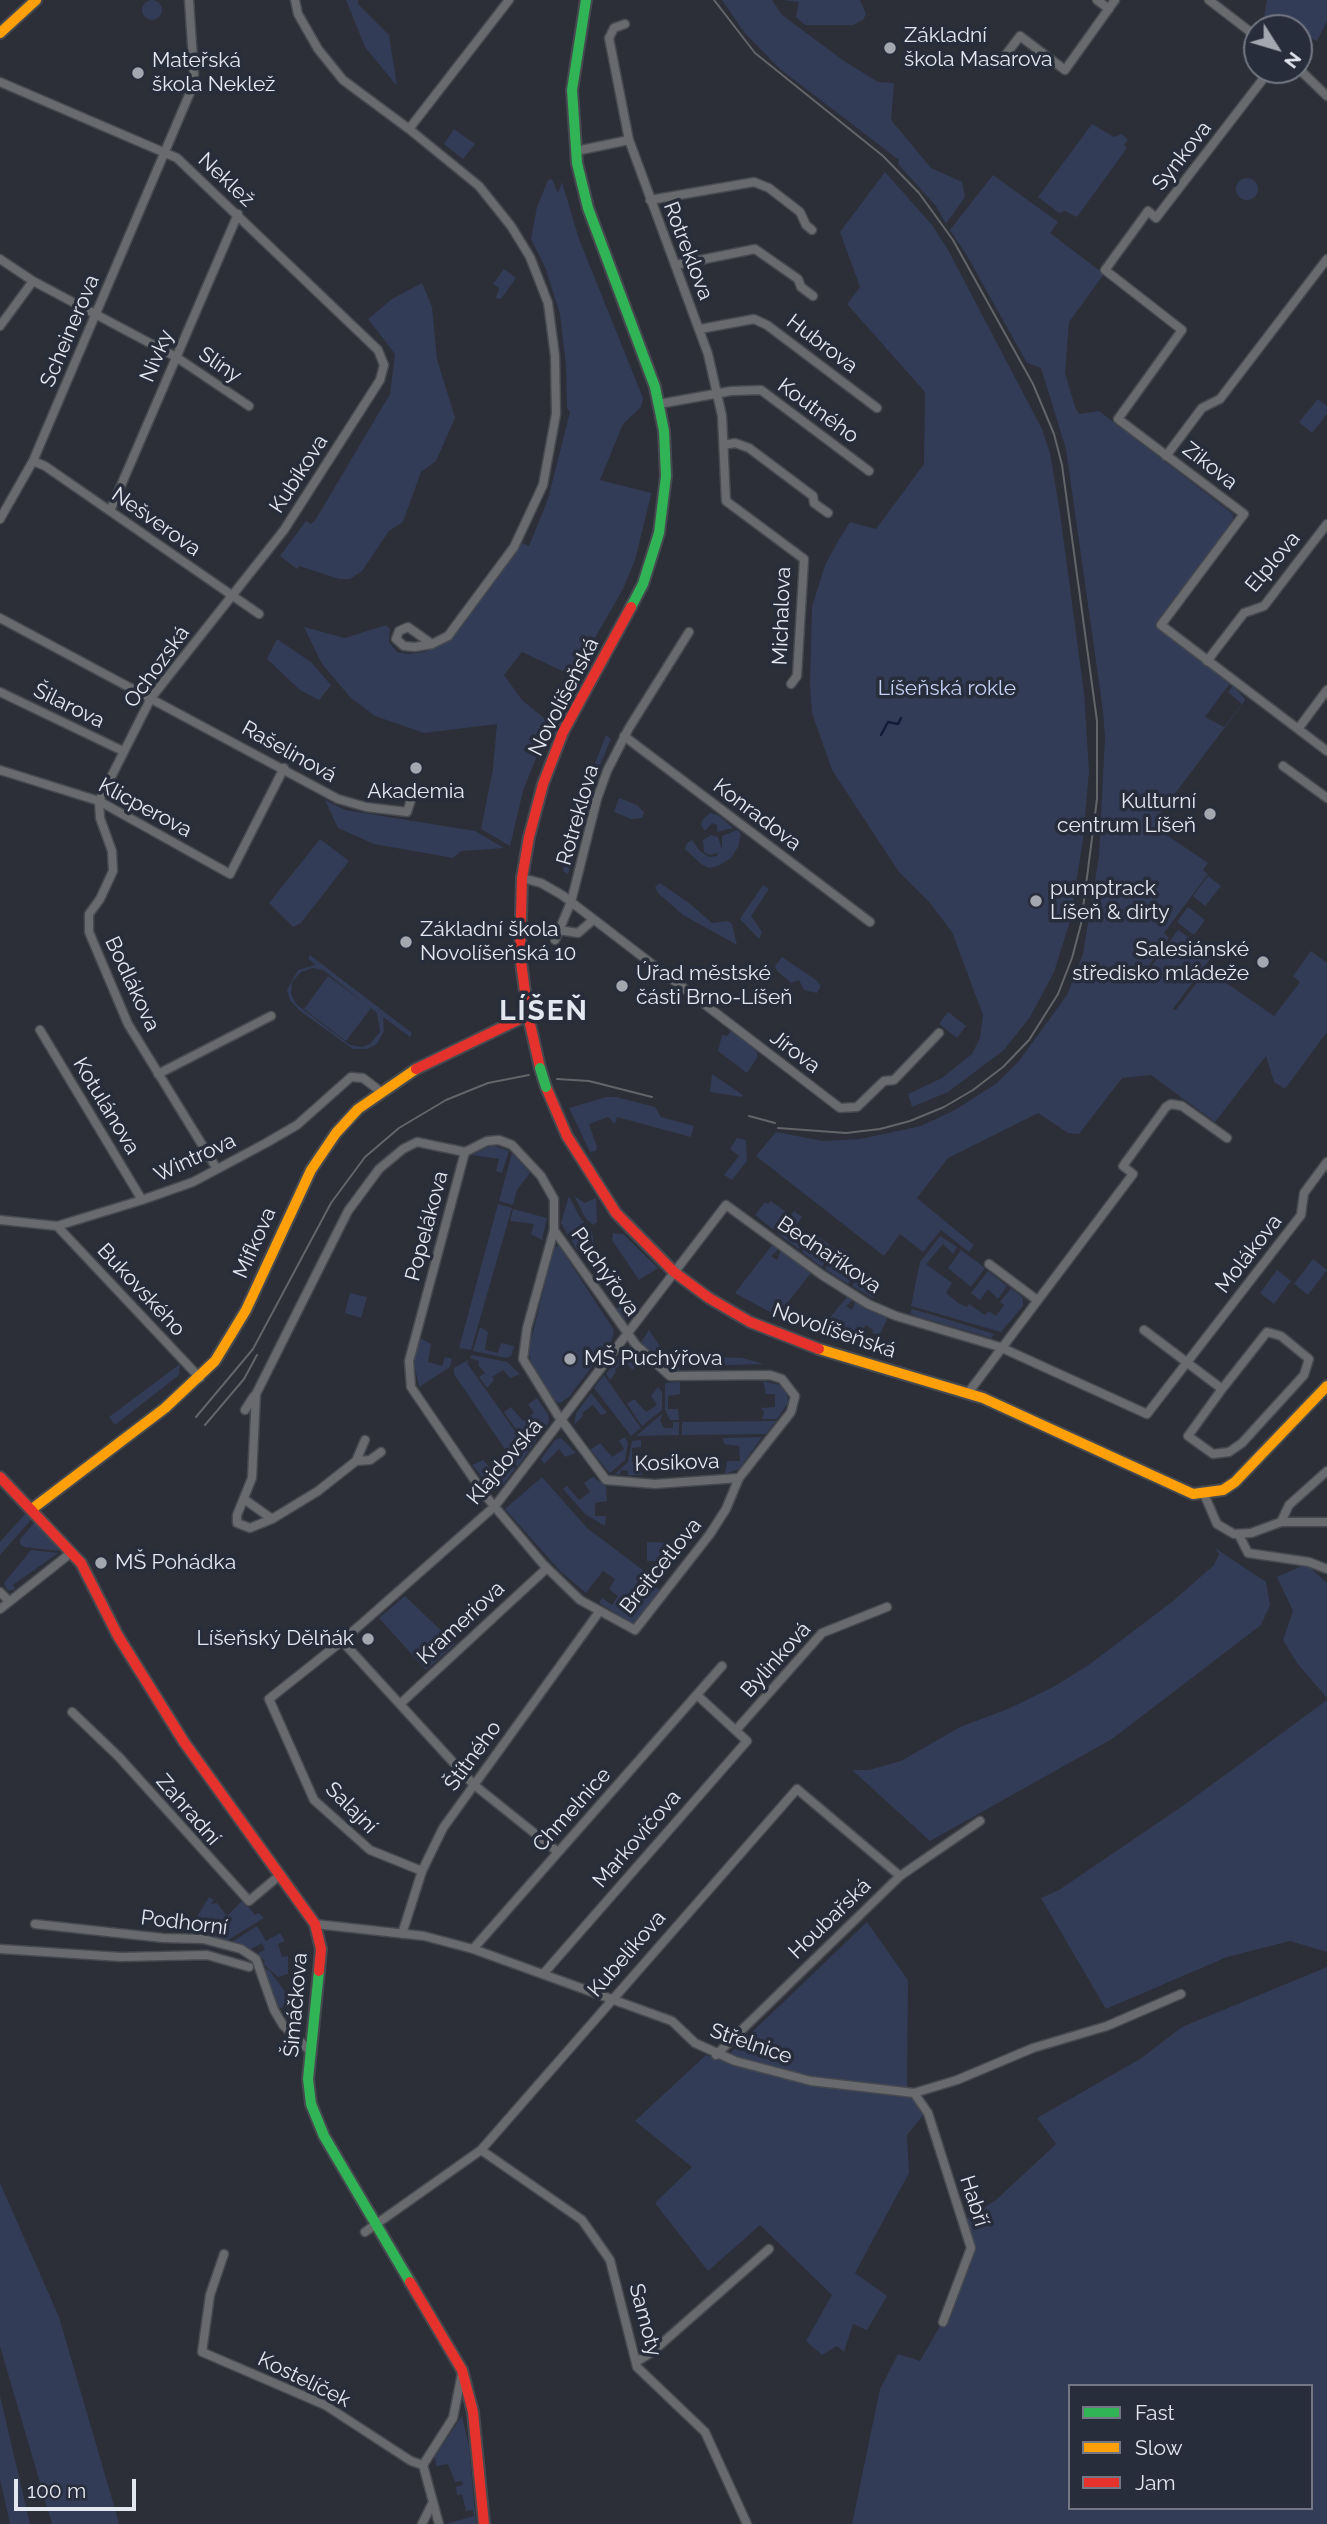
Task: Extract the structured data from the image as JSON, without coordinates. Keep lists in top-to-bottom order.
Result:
{
  "streets": {
    "street": [
      "Synkova",
      "Neklež",
      "Rotreklova",
      "Scheinerova",
      "Hubrova",
      "Nivky",
      "Slíny",
      "Koutného",
      "Zikova",
      "Kubíkova",
      "Nešverova",
      "Elplova",
      "Michalova",
      "Ochozská",
      "Novolíšeňská",
      "Šilarova",
      "Rašelinová",
      "Klicperova",
      "Konradova",
      "Bodlákova",
      "Jírova",
      "Kotulánova",
      "Wintrova",
      "Popelákova",
      "Mifkova",
      "Molákova",
      "Bednaříkova",
      "Puchýřova",
      "Bukovského",
      "Klajdovská",
      "Kosíkova",
      "Breitcetlova",
      "Krameriova",
      "Bylinková",
      "Štítného",
      "Salajní",
      "Zahradní",
      "Chmelnice",
      "Markovičova",
      "Houbařská",
      "Podhorní",
      "Kubelíkova",
      "Šimáčkova",
      "Střelnice",
      "Habří",
      "Samoty",
      "Kostelíček"
    ]
  },
  "crossings": [
    ["Synkova", "Zikova"],
    ["Neklež", "Scheinerova"],
    ["Neklež", "Nivky"],
    ["Neklež", "Kubíkova"],
    ["Rotreklova", "Hubrova"],
    ["Rotreklova", "Koutného"],
    ["Rotreklova", "Michalova"],
    ["Rotreklova", "Konradova"],
    ["Rotreklova", "Jírova"],
    ["Scheinerova", "Slíny"],
    ["Scheinerova", "Nešverova"],
    ["Nivky", "Slíny"],
    ["Nivky", "Nešverova"],
    ["Koutného", "Novolíšeňská"],
    ["Zikova", "Elplova"],
    ["Kubíkova", "Nešverova"],
    ["Kubíkova", "Ochozská"],
    ["Nešverova", "Ochozská"],
    ["Ochozská", "Šilarova"],
    ["Ochozská", "Rašelinová"],
    ["Ochozská", "Klicperova"],
    ["Ochozská", "Bodlákova"],
    ["Novolíšeňská", "Jírova"],
    ["Novolíšeňská", "Mifkova"],
    ["Novolíšeňská", "Bednaříkova"],
    ["Novolíšeňská", "Klajdovská"],
    ["Rašelinová", "Klicperova"],
    ["Klicperova", "Bodlákova"],
    ["Bodlákova", "Wintrova"],
    ["Kotulánova", "Wintrova"],
    ["Wintrova", "Mifkova"],
    ["Wintrova", "Bukovského"],
    ["Popelákova", "Puchýřova"],
    ["Popelákova", "Klajdovská"],
    ["Popelákova", "Breitcetlova"],
    ["Mifkova", "Bukovského"],
    ["Mifkova", "Šimáčkova"],
    ["Molákova", "Bednaříkova"],
    ["Bednaříkova", "Klajdovská"],
    ["Puchýřova", "Klajdovská"],
    ["Puchýřova", "Kosíkova"],
    ["Puchýřova", "Breitcetlova"],
    ["Klajdovská", "Kosíkova"],
    ["Klajdovská", "Breitcetlova"],
    ["Klajdovská", "Salajní"],
    ["Kosíkova", "Breitcetlova"],
    ["Breitcetlova", "Krameriova"],
    ["Breitcetlova", "Štítného"],
    ["Bylinková", "Markovičova"],
    ["Štítného", "Salajní"],
    ["Štítného", "Střelnice"],
    ["Zahradní", "Šimáčkova"],
    ["Chmelnice", "Střelnice"],
    ["Markovičova", "Střelnice"],
    ["Houbařská", "Kubelíkova"],
    ["Houbařská", "Střelnice"],
    ["Podhorní", "Šimáčkova"],
    ["Kubelíkova", "Šimáčkova"],
    ["Kubelíkova", "Střelnice"],
    ["Kubelíkova", "Samoty"],
    ["Šimáčkova", "Střelnice"],
    ["Střelnice", "Habří"]
  ],
  "districts": ["LÍŠEŇ"],
  "parks": ["Líšeňská rokle"],
  "places": [
    "Základní škola Masarova",
    "Mateřská škola Neklež",
    "Akademia",
    "Kulturní centrum Líšeň",
    "pumptrack Líšeň & dirty",
    "Základní škola Novolíšeňská 10",
    "Salesiánské středisko mládeže",
    "Úřad městské části Brno-Líšeň",
    "MŠ Puchýřova",
    "MŠ Pohádka",
    "Líšeňský Dělňák"
  ],
  "legend": ["Fast", "Slow", "Jam"],
  "scale_bar": "100 m",
  "north": "bottom right"
}
